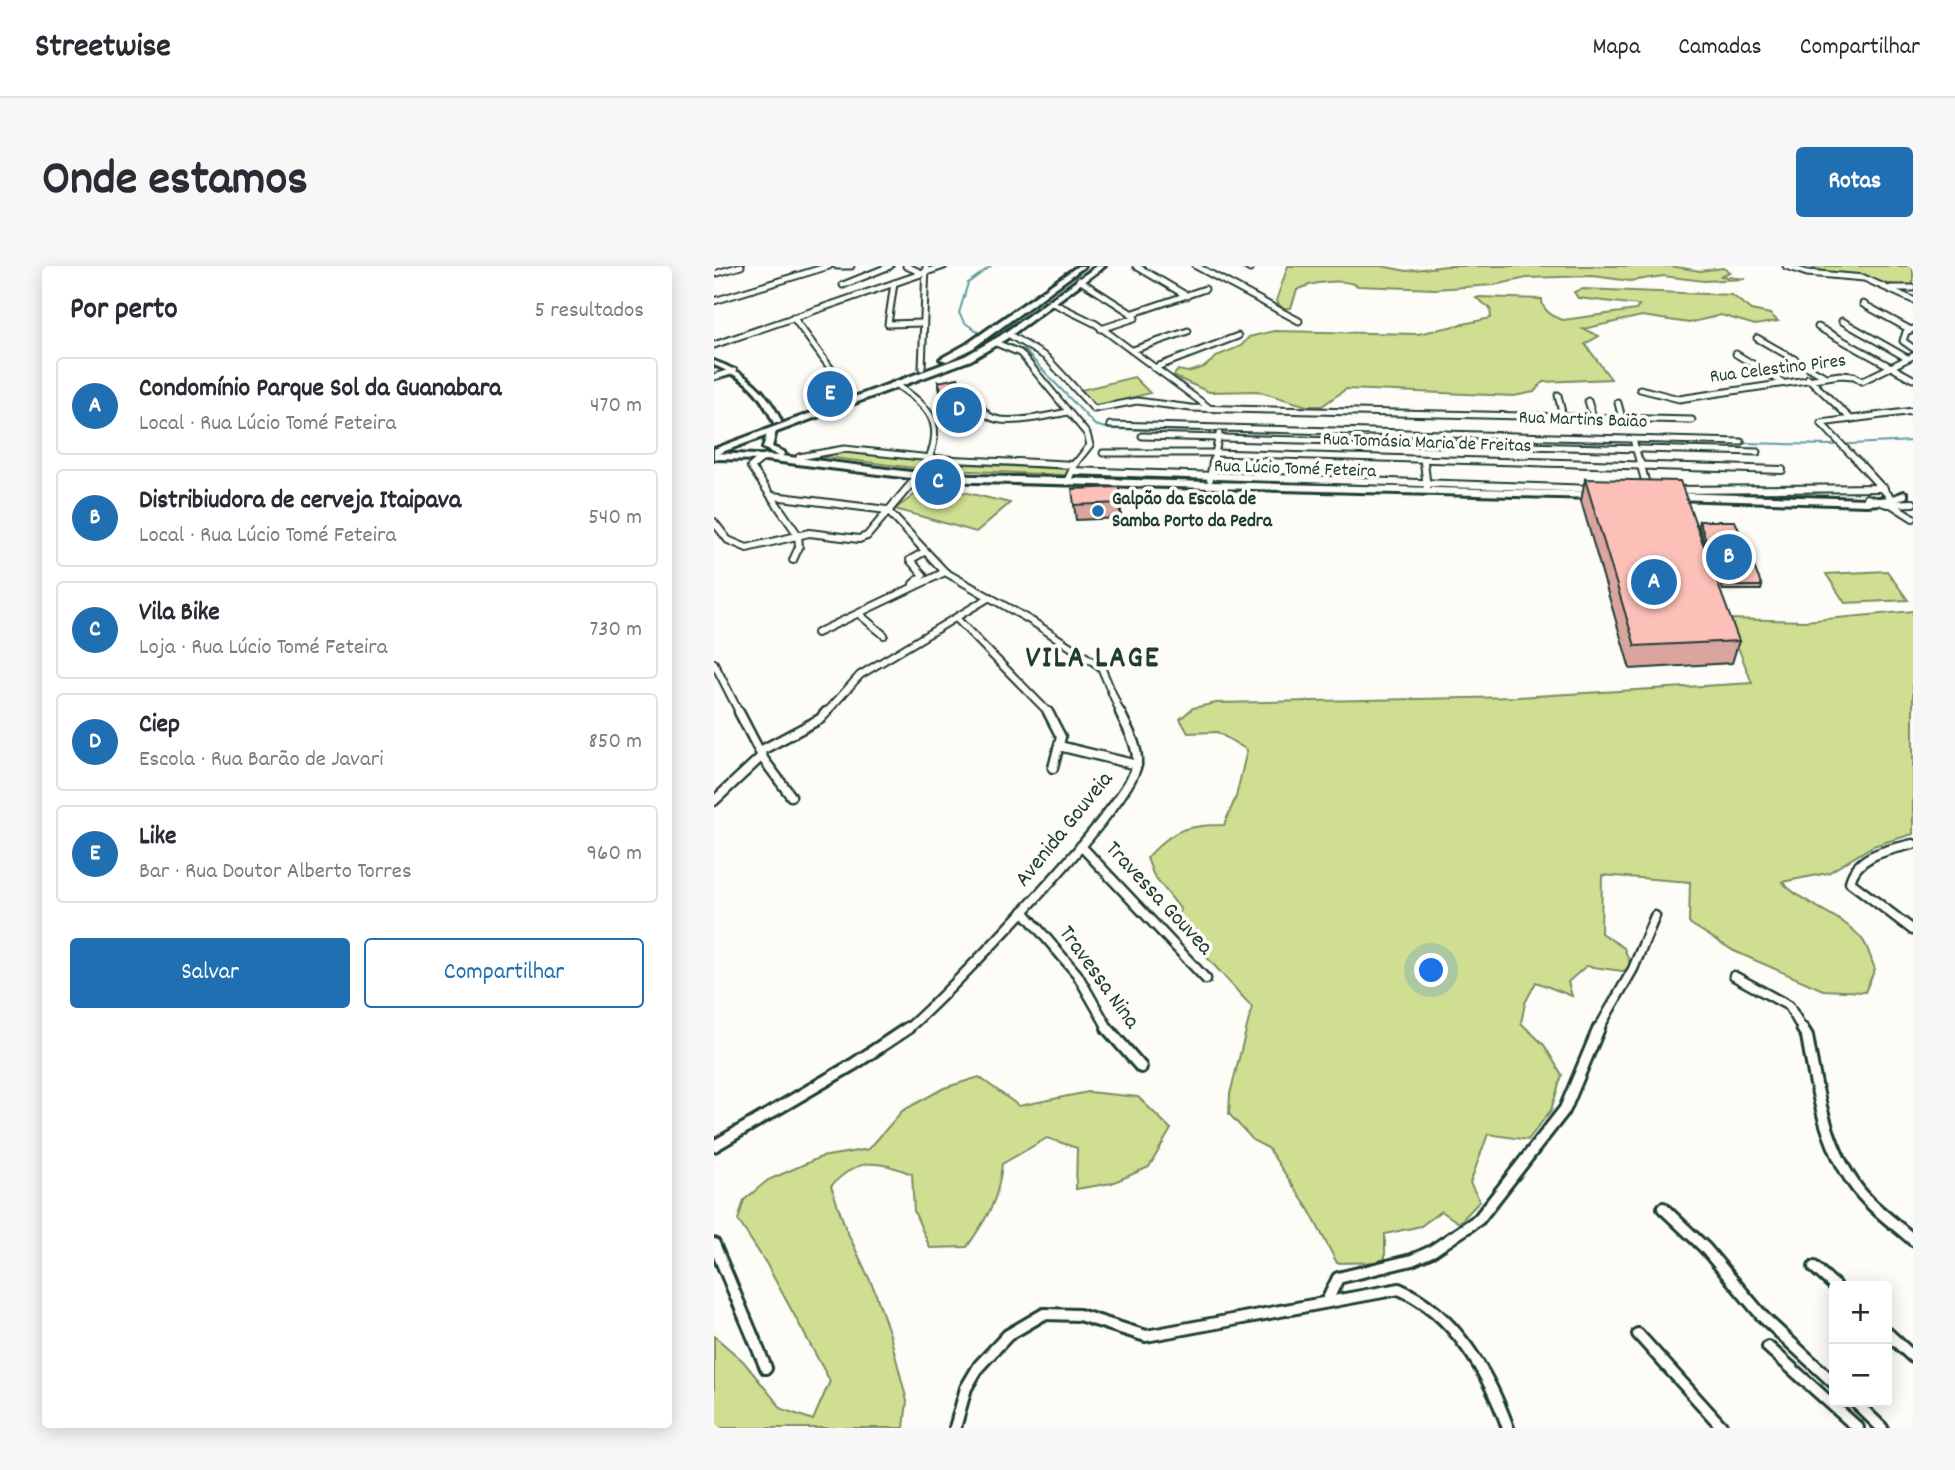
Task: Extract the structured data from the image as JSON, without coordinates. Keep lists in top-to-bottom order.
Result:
{
  "streets": {
    "main road": ["Rua Lúcio Tomé Feteira"],
    "street": [
      "Rua Celestino Pires",
      "Rua Martins Baião",
      "Rua Tomásia Maria de Freitas",
      "Avenida Gouveia",
      "Travessa Gouvea",
      "Travessa Nina"
    ]
  },
  "crossings": [
    ["Avenida Gouveia", "Travessa Gouvea"],
    ["Avenida Gouveia", "Travessa Nina"]
  ],
  "districts": ["VILA LAGE"],
  "places": ["Galpão da Escola de Samba Porto da Pedra"],
  "page": {
    "header": "Streetwise",
    "nav": ["Mapa", "Camadas", "Compartilhar"],
    "title": "Onde estamos",
    "buttons": [
      "Rotas",
      ["Salvar", "Compartilhar"]
    ],
    "heading": ["Por perto", "5 resultados"],
    "list": [
      {
        "mark": "A",
        "name": "Condomínio Parque Sol da Guanabara",
        "note": "Local · Rua Lúcio Tomé Feteira",
        "value": "470 m"
      },
      {
        "mark": "B",
        "name": "Distribiudora de cerveja Itaipava",
        "note": "Local · Rua Lúcio Tomé Feteira",
        "value": "540 m"
      },
      {
        "mark": "C",
        "name": "Vila Bike",
        "note": "Loja · Rua Lúcio Tomé Feteira",
        "value": "730 m"
      },
      {
        "mark": "D",
        "name": "Ciep",
        "note": "Escola · Rua Barão de Javari",
        "value": "850 m"
      },
      {
        "mark": "E",
        "name": "Like",
        "note": "Bar · Rua Doutor Alberto Torres",
        "value": "960 m"
      }
    ],
    "pins": [
      "E",
      "D",
      "C",
      "B",
      "A"
    ],
    "map_buttons": ["+", "−"]
  }
}
